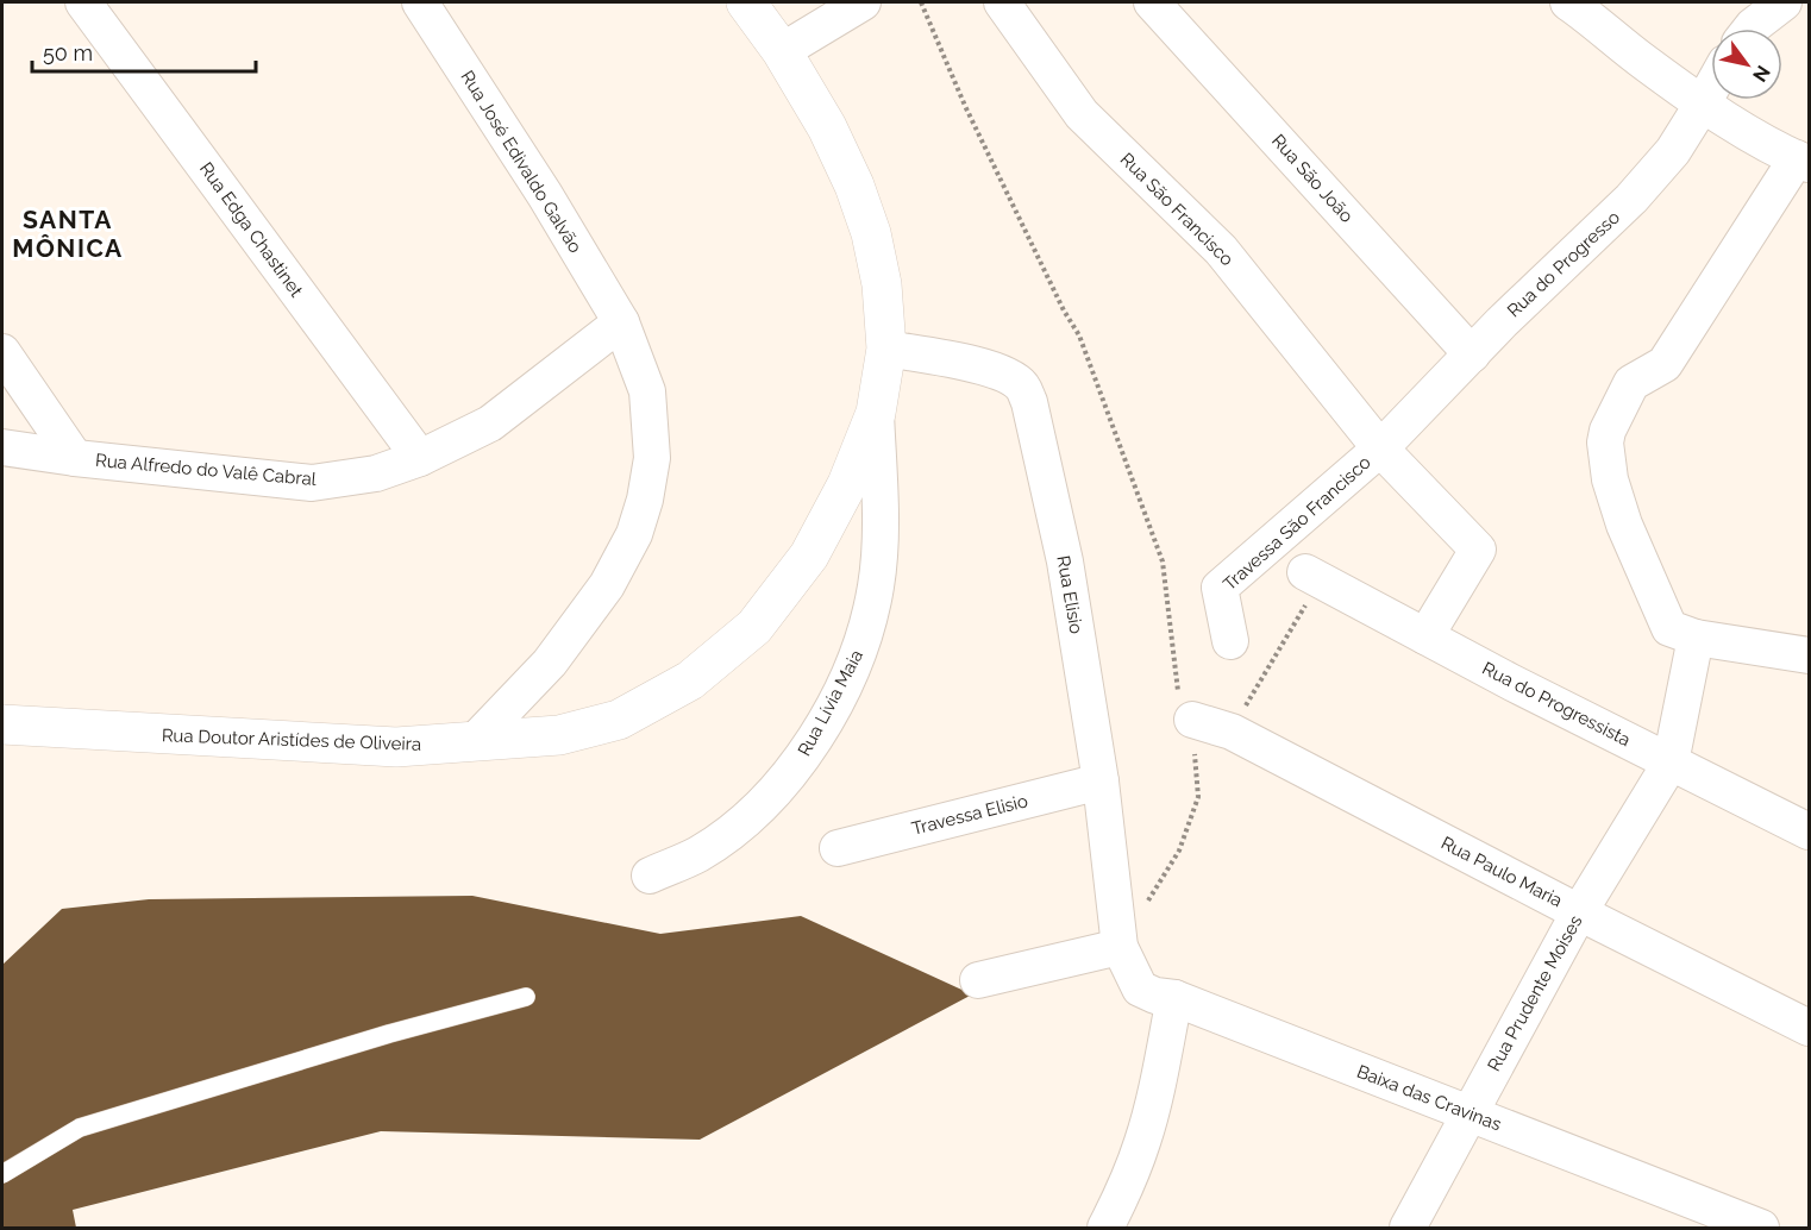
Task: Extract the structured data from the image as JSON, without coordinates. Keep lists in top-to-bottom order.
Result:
{
  "streets": {
    "street": [
      "Rua José Edivaldo Galvão",
      "Rua São João",
      "Rua São Francisco",
      "Rua Edga Chastinet",
      "Rua do Progresso",
      "Rua Alfredo do Valê Cabral",
      "Travessa São Francisco",
      "Rua Elisio",
      "Rua Lívia Maia",
      "Rua do Progressista",
      "Rua Doutor Aristídes de Oliveira",
      "Travessa Elisio",
      "Rua Paulo Maria",
      "Rua Prudente Moises",
      "Baixa das Cravinas"
    ]
  },
  "crossings": [
    ["Rua José Edivaldo Galvão", "Rua Alfredo do Valê Cabral"],
    ["Rua José Edivaldo Galvão", "Rua Doutor Aristídes de Oliveira"],
    ["Rua São João", "Rua do Progresso"],
    ["Rua São Francisco", "Rua do Progresso"],
    ["Rua São Francisco", "Travessa São Francisco"],
    ["Rua São Francisco", "Rua do Progressista"],
    ["Rua Edga Chastinet", "Rua Alfredo do Valê Cabral"],
    ["Rua do Progresso", "Travessa São Francisco"],
    ["Rua Elisio", "Rua Doutor Aristídes de Oliveira"],
    ["Rua Elisio", "Travessa Elisio"],
    ["Rua Elisio", "Baixa das Cravinas"],
    ["Rua Lívia Maia", "Rua Doutor Aristídes de Oliveira"],
    ["Rua do Progressista", "Rua Prudente Moises"],
    ["Rua Paulo Maria", "Rua Prudente Moises"],
    ["Rua Prudente Moises", "Baixa das Cravinas"]
  ],
  "districts": ["SANTA MÔNICA"],
  "scale_bar": "50 m",
  "north": "bottom right"
}
